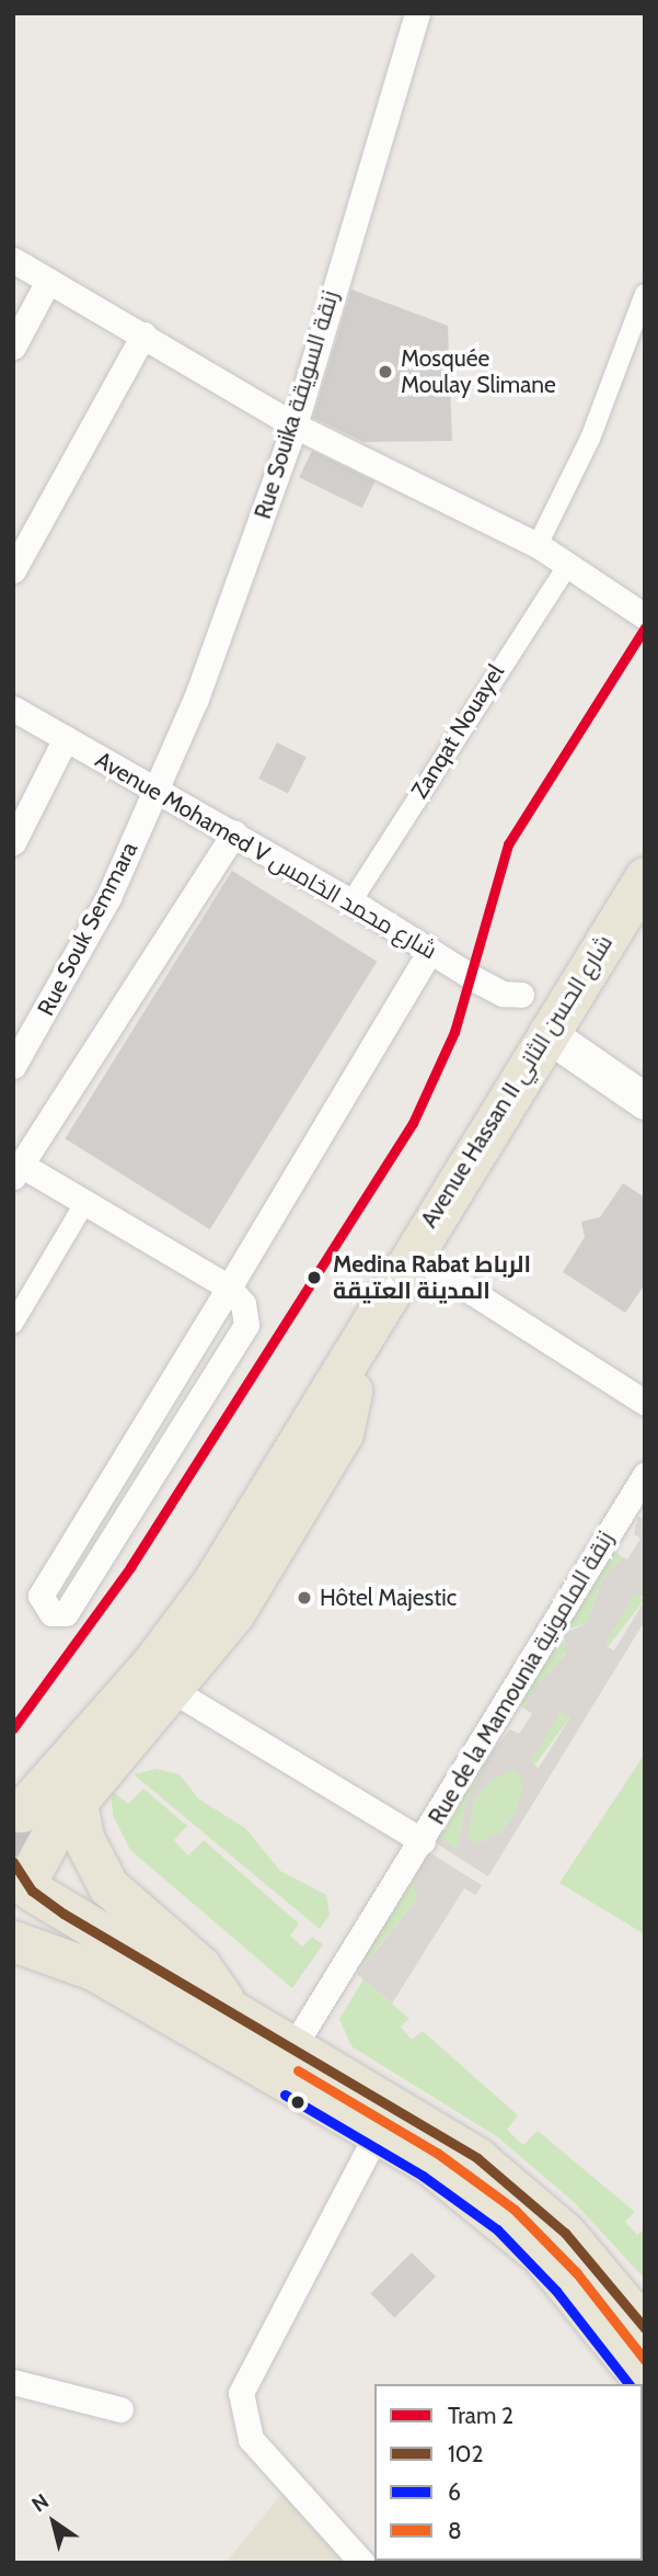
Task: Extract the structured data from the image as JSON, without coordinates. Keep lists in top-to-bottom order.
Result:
{
  "streets": {
    "main road": ["Avenue Hassan II شارع الحسن الثاني"],
    "street": [
      "Rue Souika زنقة السويقة",
      "Zanqat Nouayel",
      "Avenue Mohamed V شارع محمد الخامس",
      "Rue Souk Semmara",
      "Rue de la Mamounia زنقة المامونية"
    ]
  },
  "crossings": [
    ["Rue Souika زنقة السويقة", "Avenue Mohamed V شارع محمد الخامس"],
    ["Rue Souika زنقة السويقة", "Rue Souk Semmara"],
    ["Zanqat Nouayel", "Avenue Mohamed V شارع محمد الخامس"],
    ["Avenue Mohamed V شارع محمد الخامس", "Rue Souk Semmara"]
  ],
  "places": ["Mosquée Moulay Slimane", "Medina Rabat الرباط المدينة العتيقة", "Hôtel Majestic"],
  "lines": [
    "tram line 2",
    "transit line 102",
    "transit line 8",
    "transit line 6"
  ],
  "legend": [
    "Tram 2",
    "102",
    "6",
    "8"
  ],
  "north": "top left"
}
